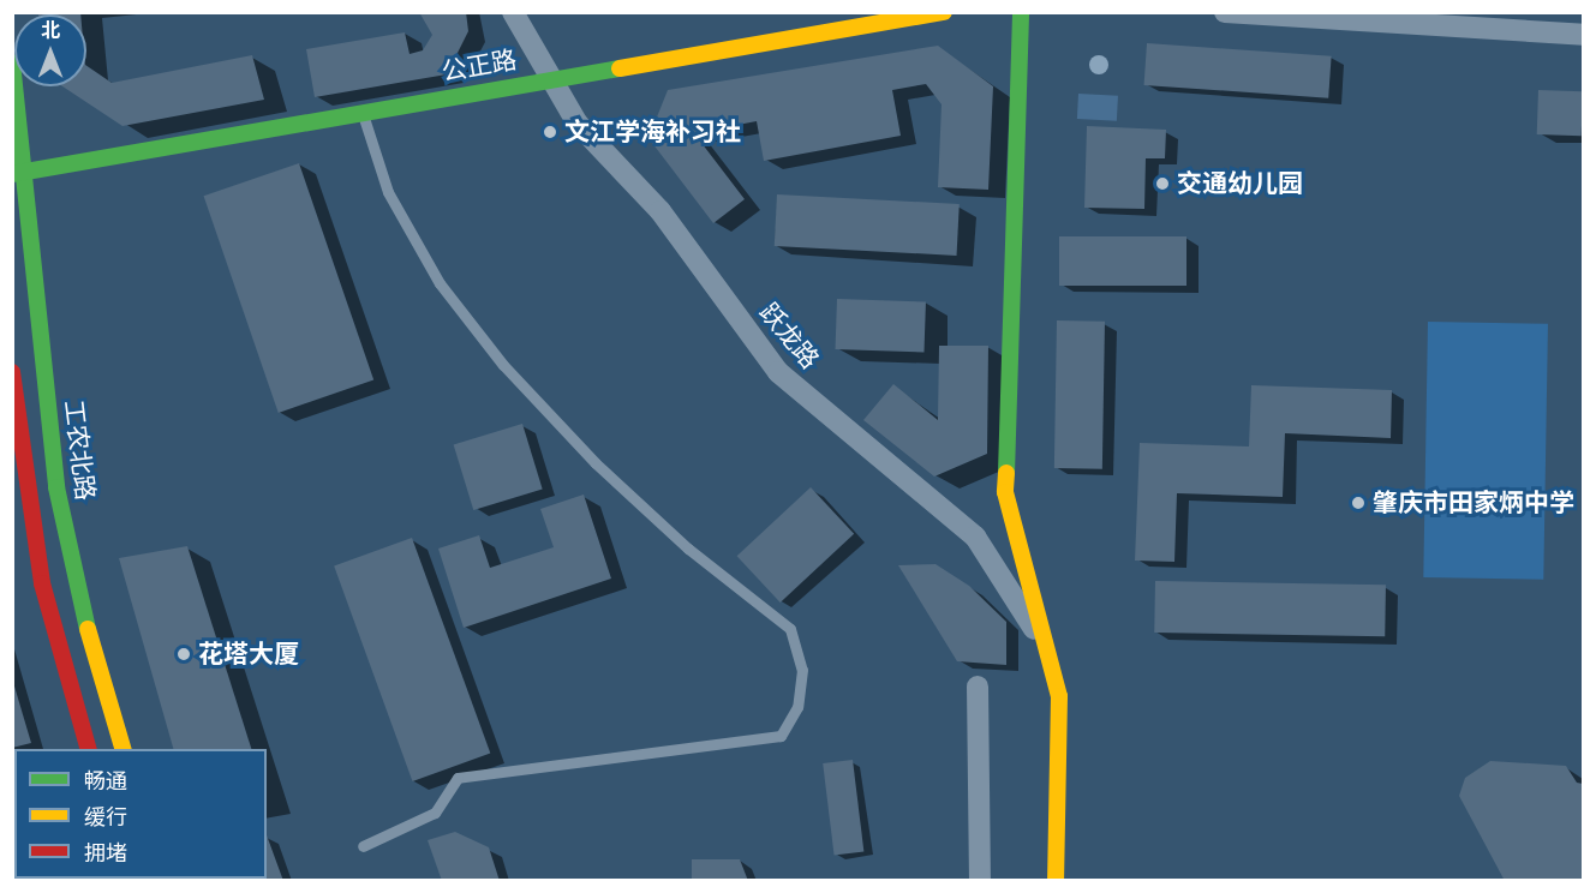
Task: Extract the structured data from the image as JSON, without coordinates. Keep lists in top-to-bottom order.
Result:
{
  "streets": {
    "street": ["公正路", "跃龙路", "工农北路"]
  },
  "crossings": [
    ["公正路", "跃龙路"],
    ["公正路", "工农北路"]
  ],
  "places": [
    "文江学海补习社",
    "交通幼儿园",
    "肇庆市田家炳中学",
    "花塔大厦"
  ],
  "legend": ["畅通", "缓行", "拥堵"],
  "north": "top"
}
